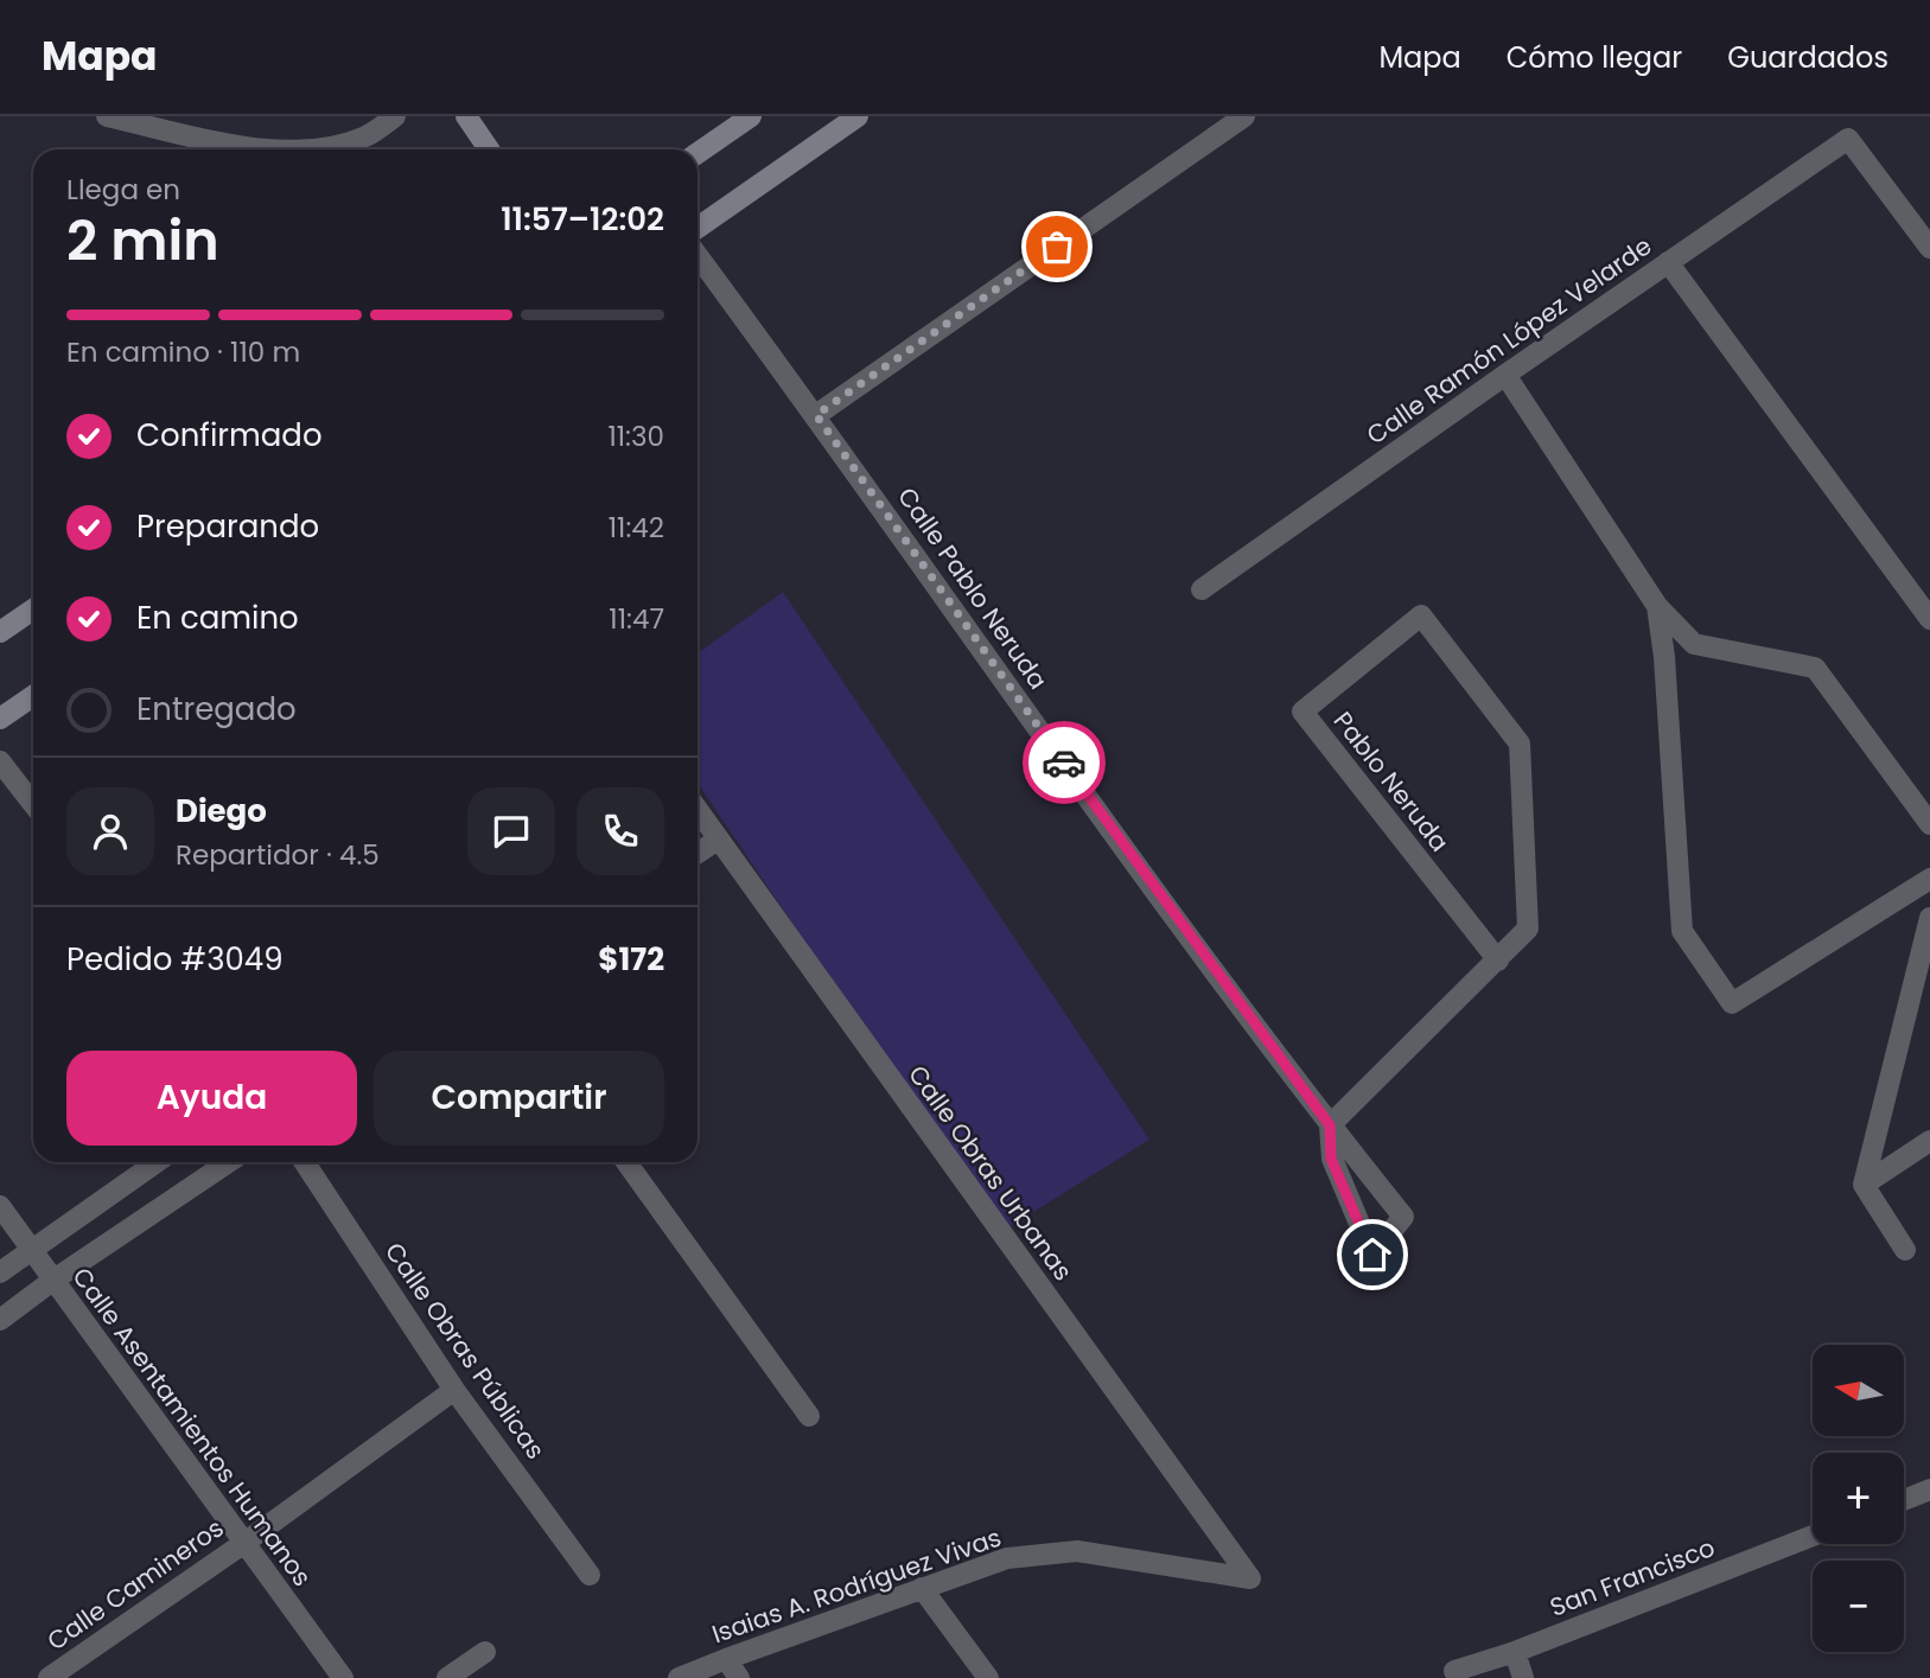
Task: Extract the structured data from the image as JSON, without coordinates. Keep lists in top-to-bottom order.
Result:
{
  "streets": {
    "street": [
      "Calle Ramón López Velarde",
      "Calle Pablo Neruda",
      "Pablo Neruda",
      "Calle Obras Urbanas",
      "Calle Obras Públicas",
      "Calle Asentamientos Humanos",
      "San Francisco",
      "Calle Camineros",
      "Isaias A. Rodríguez Vivas"
    ]
  },
  "crossings": [
    ["Calle Pablo Neruda", "Pablo Neruda"],
    ["Calle Obras Urbanas", "Isaias A. Rodríguez Vivas"],
    ["Calle Obras Públicas", "Calle Camineros"],
    ["Calle Asentamientos Humanos", "Calle Camineros"]
  ],
  "north": "left",
  "page": {
    "header": "Mapa",
    "nav": ["Mapa", "Cómo llegar", "Guardados"],
    "heading": ["2 min", "Llega en", "11:57–12:02"],
    "panel": [
      "Diego",
      "Repartidor · 4.5",
      "Pedido #3049",
      "$172"
    ],
    "bar": "En camino · 110 m",
    "list": [
      ["Confirmado", "11:30"],
      ["Preparando", "11:42"],
      ["En camino", "11:47"],
      "Entregado"
    ],
    "buttons": ["Ayuda", "Compartir"],
    "map_buttons": ["+", "−"]
  }
}
